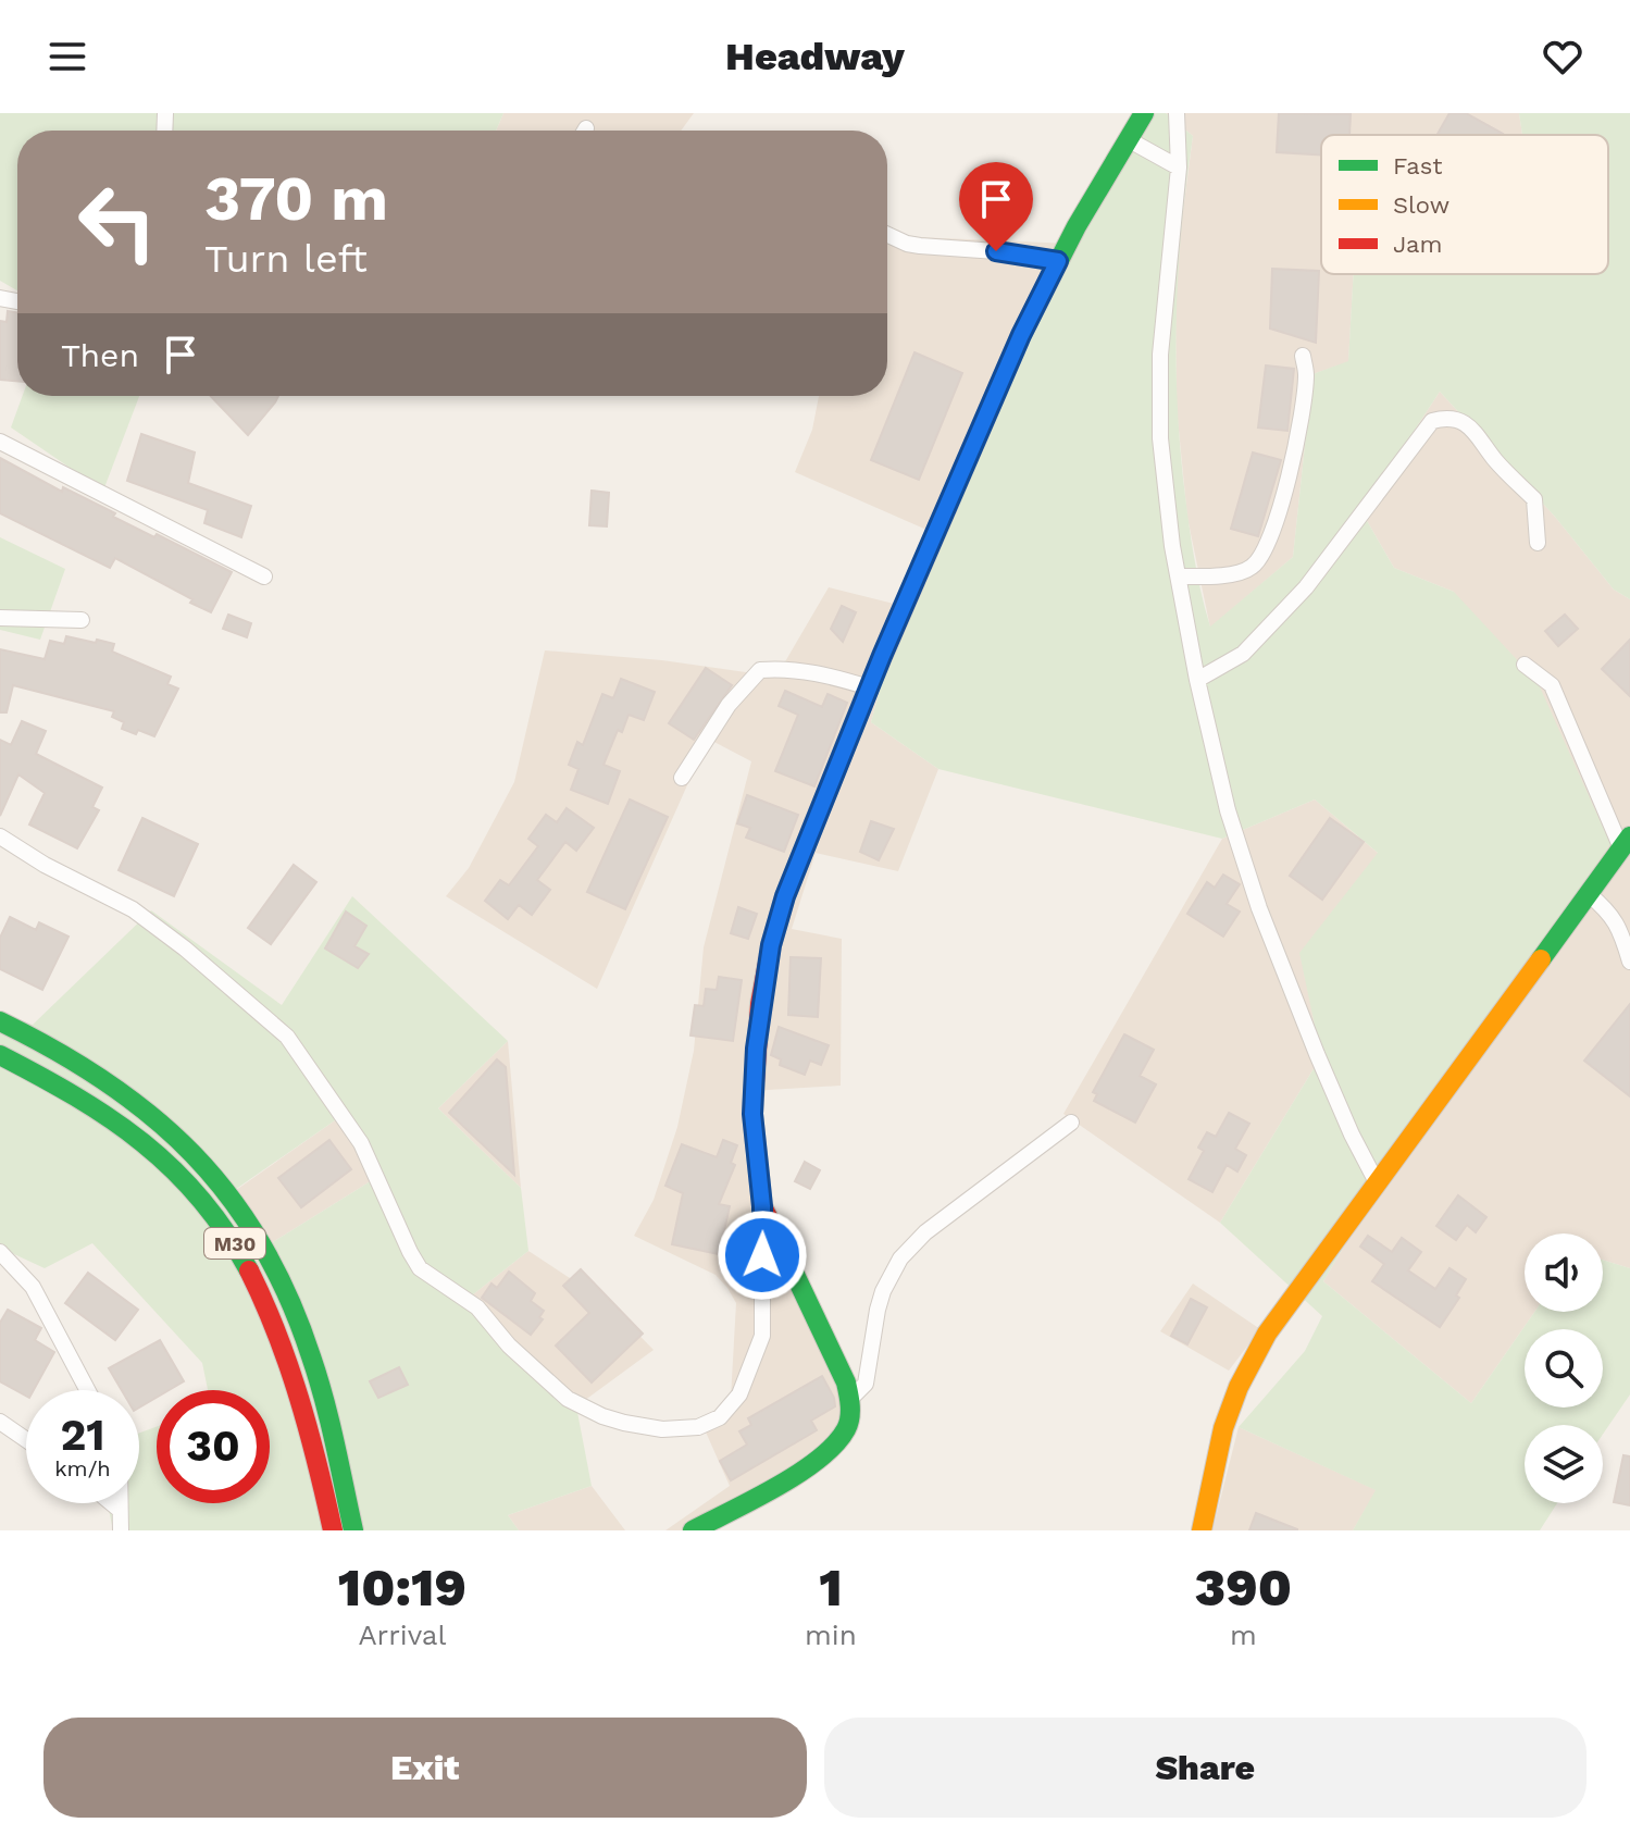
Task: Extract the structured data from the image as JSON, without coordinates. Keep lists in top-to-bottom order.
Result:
{
  "streets": {
    "main road": ["M30"]
  },
  "legend": ["Fast", "Slow", "Jam"],
  "page": {
    "header": "Headway",
    "turn": ["370 m", "Turn left"],
    "then": "Then",
    "speed": "21 km/h",
    "limit": "30",
    "eta": [
      "10:19",
      "Arrival",
      "1",
      "min",
      "390",
      "m"
    ],
    "buttons": ["Exit", "Share"]
  }
}
